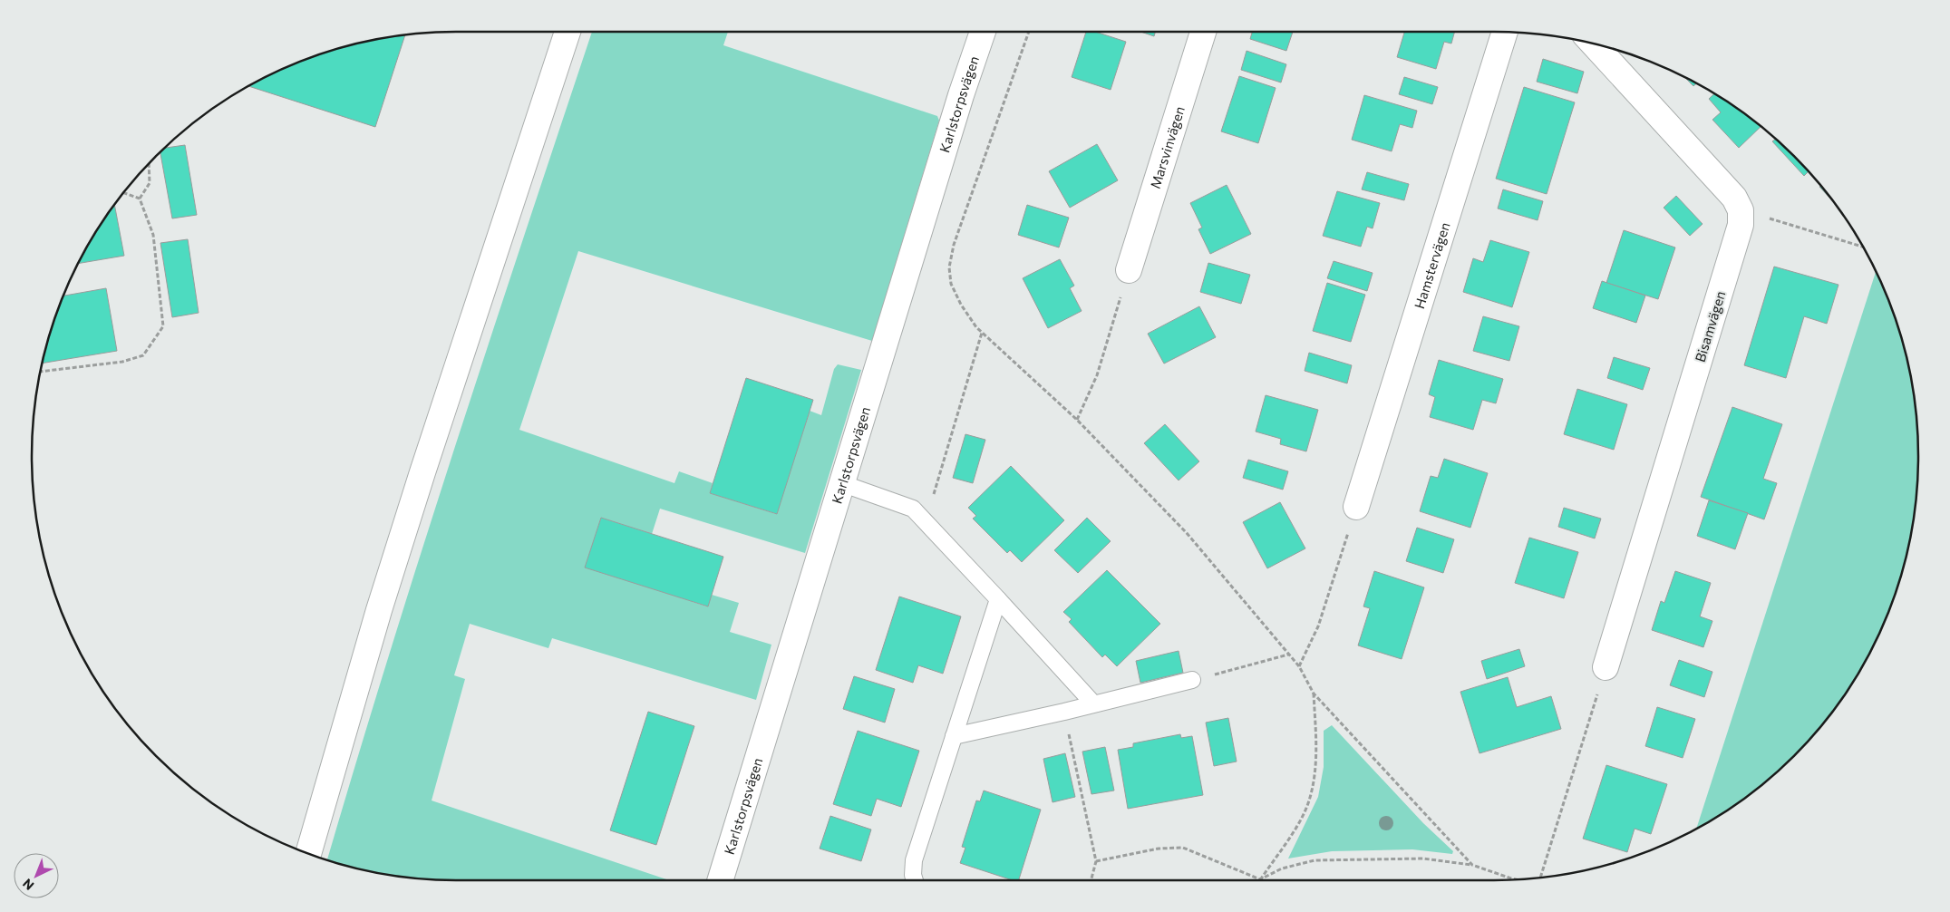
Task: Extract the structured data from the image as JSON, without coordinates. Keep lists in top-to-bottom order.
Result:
{
  "streets": {
    "street": [
      "Karlstorpsvägen",
      "Marsvinvägen",
      "Hamstervägen",
      "Bisamvägen"
    ]
  },
  "north": "bottom left"
}
